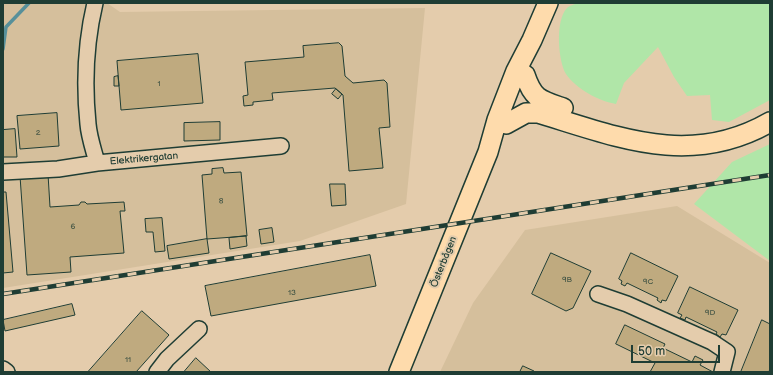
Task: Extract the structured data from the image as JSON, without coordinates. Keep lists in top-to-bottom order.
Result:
{
  "streets": {
    "main road": ["Österbågen"],
    "street": ["Elektrikergatan"]
  },
  "house_numbers": [
    "1",
    "2",
    "8",
    "6",
    "9B",
    "9C",
    "13",
    "9D",
    "11"
  ],
  "scale_bar": "50 m"
}
